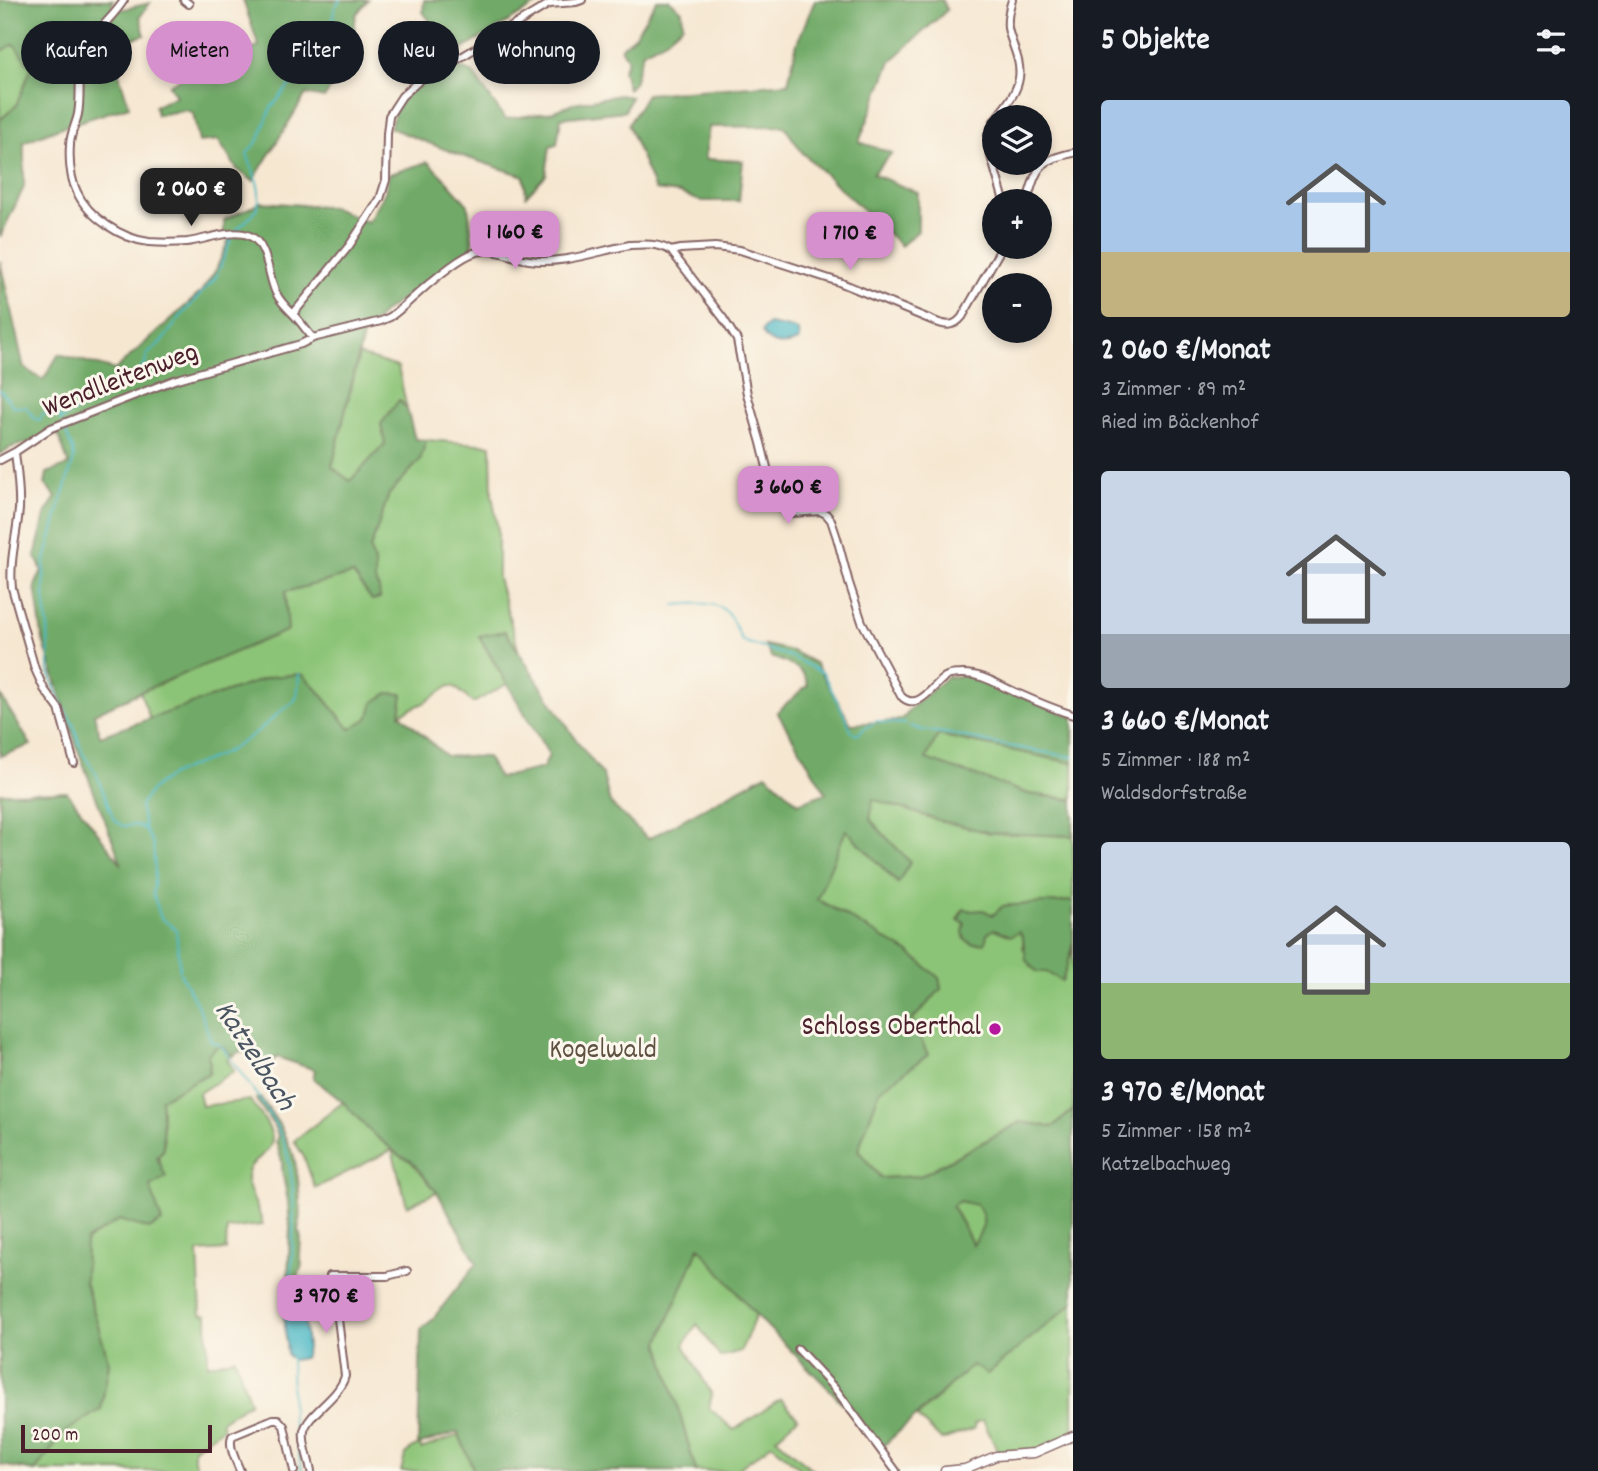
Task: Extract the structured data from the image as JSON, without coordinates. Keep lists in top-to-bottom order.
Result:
{
  "streets": {
    "street": ["Wendlleitenweg"]
  },
  "water": ["Katzelbach"],
  "parks": ["Kogelwald"],
  "places": ["Schloss Oberthal"],
  "scale_bar": "200 m",
  "page": {
    "heading": "5 Objekte",
    "chip": [
      "Kaufen",
      "Mieten",
      "Filter",
      "Neu",
      "Wohnung"
    ],
    "list": [
      {
        "name": "2 060 €/Monat",
        "note": "3 Zimmer · 89 m² · Ried im Bäckenhof"
      },
      {
        "name": "3 660 €/Monat",
        "note": "5 Zimmer · 188 m² · Waldsdorfstraße"
      },
      {
        "name": "3 970 €/Monat",
        "note": "5 Zimmer · 158 m² · Katzelbachweg"
      }
    ],
    "map_buttons": ["+", "−"],
    "price": [
      "2 060 €",
      "1 160 €",
      "1 710 €",
      "3 660 €",
      "3 970 €"
    ],
    "scale": "200 m"
  }
}
